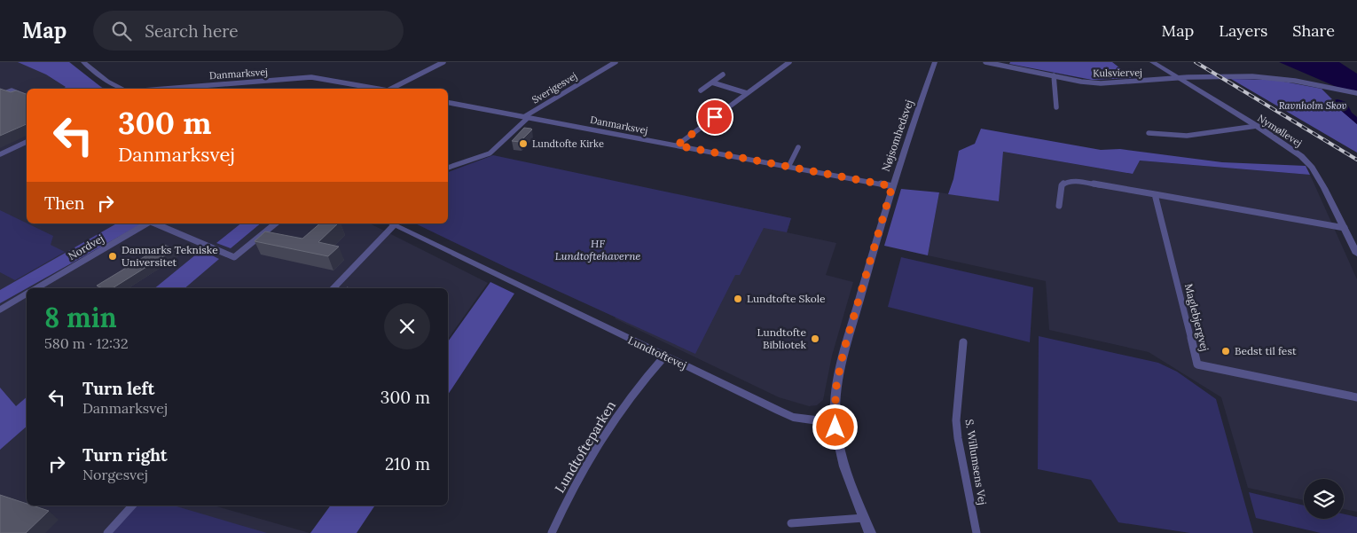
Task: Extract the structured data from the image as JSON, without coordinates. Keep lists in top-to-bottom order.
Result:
{
  "streets": {
    "street": [
      "Kulsviervej",
      "Danmarksvej",
      "Sverigesvej",
      "Nymøllevej",
      "Nøjsomhedsvej",
      "Nordvej",
      "Maglebjergvej",
      "Lundtoftevej",
      "Lundtofteparken",
      "S. Willumsens Vej"
    ]
  },
  "crossings": [
    ["Kulsviervej", "Nymøllevej"],
    ["Danmarksvej", "Sverigesvej"],
    ["Danmarksvej", "Nøjsomhedsvej"],
    ["Nøjsomhedsvej", "Lundtoftevej"],
    ["Lundtoftevej", "Lundtofteparken"]
  ],
  "parks": ["Ravnholm Skov", "HF Lundtoftehaverne"],
  "places": [
    "Lundtofte Kirke",
    "Danmarks Tekniske Universitet",
    "Lundtofte Skole",
    "Lundtofte Bibliotek",
    "Bedst til fest"
  ],
  "page": {
    "header": "Map",
    "search": "Search here",
    "nav": ["Map", "Layers", "Share"],
    "turn": ["300 m", "Danmarksvej"],
    "then": "Then",
    "heading": ["8 min", "580 m · 12:32"],
    "list": [
      {
        "name": "Turn left",
        "note": "Danmarksvej",
        "value": "300 m"
      },
      {
        "name": "Turn right",
        "note": "Norgesvej",
        "value": "210 m"
      }
    ]
  }
}
